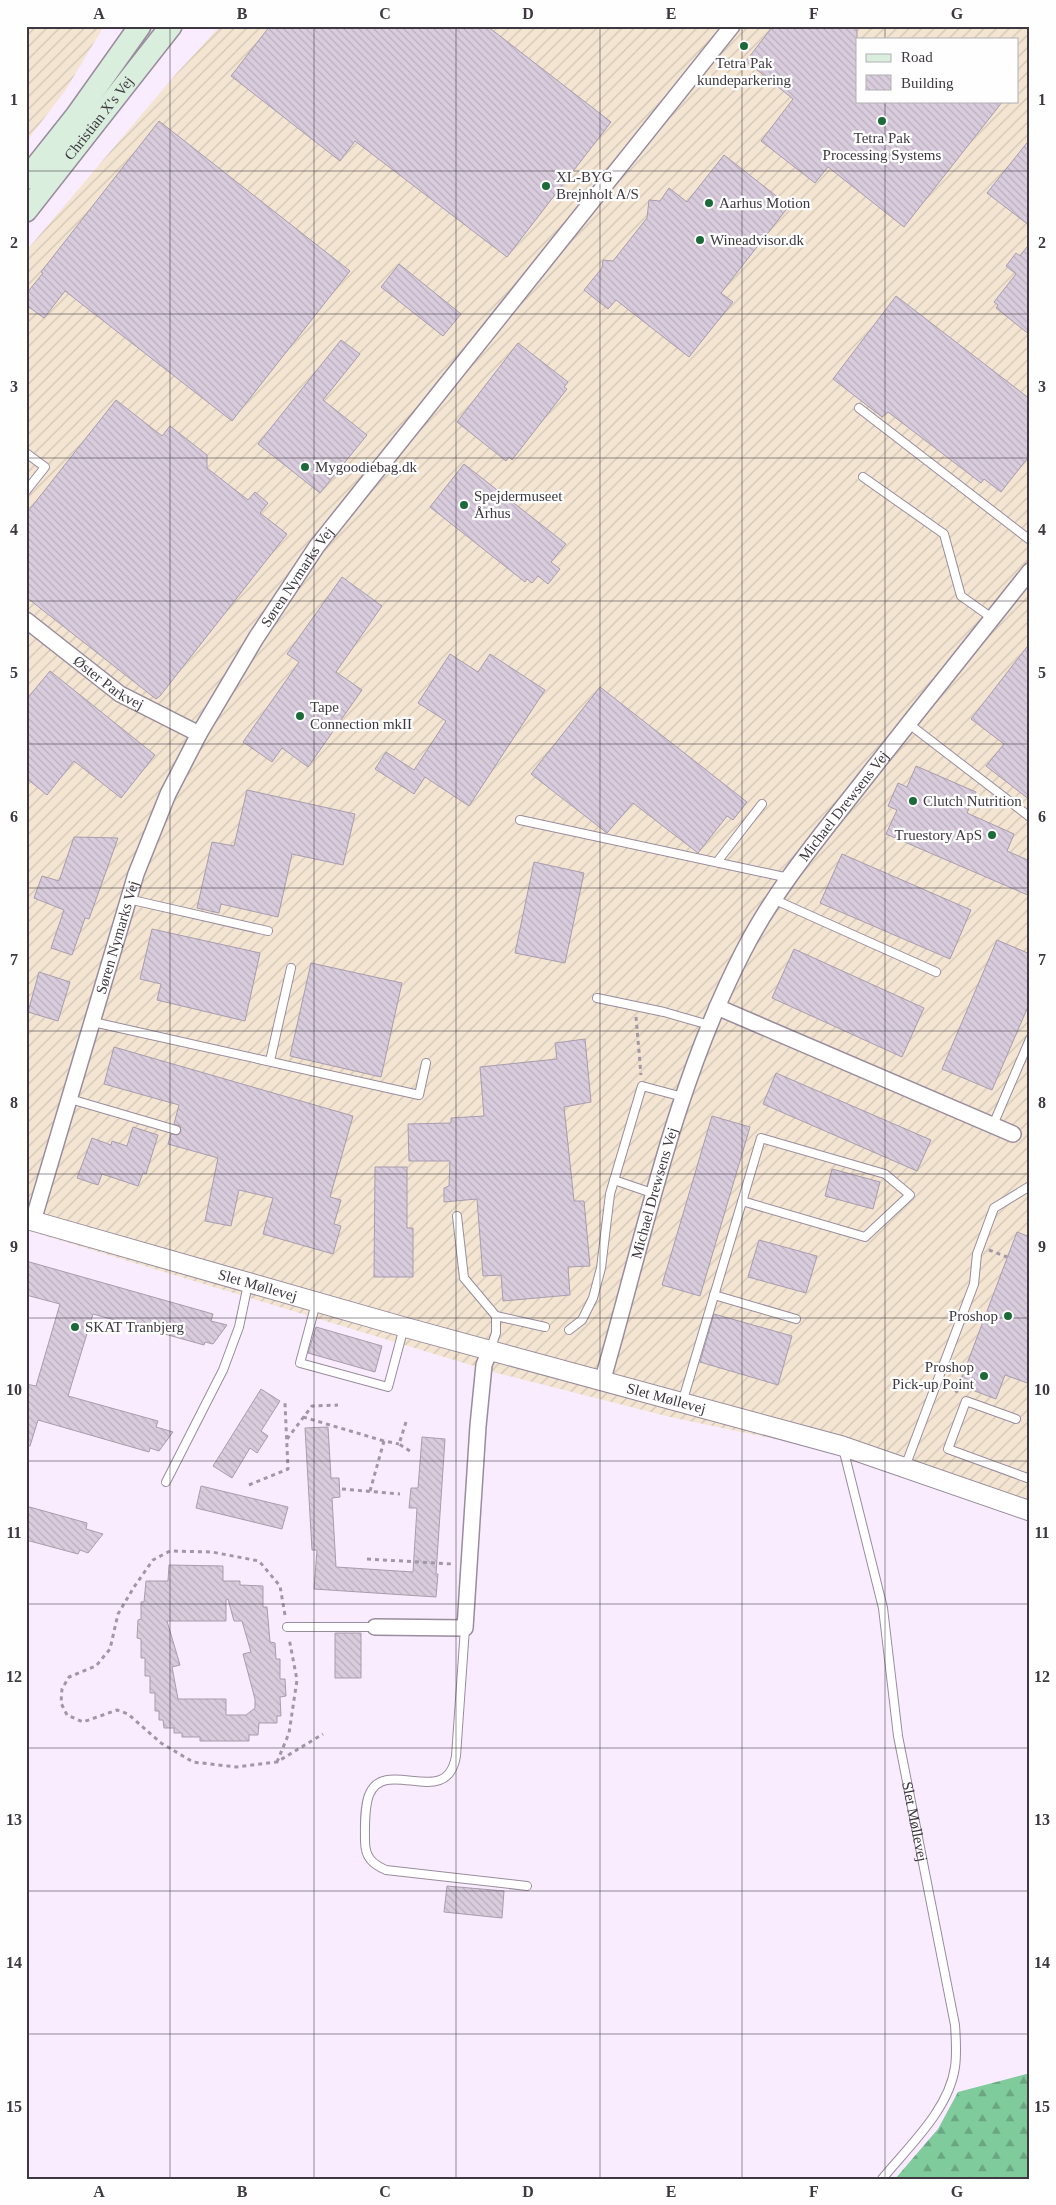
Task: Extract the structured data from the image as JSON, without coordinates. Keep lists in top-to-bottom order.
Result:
{
  "streets": {
    "main road": ["Christian X's Vej"],
    "street": [
      "Søren Nymarks Vej",
      "Øster Parkvej",
      "Michael Drewsens Vej",
      "Slet Møllevej"
    ]
  },
  "crossings": [
    ["Søren Nymarks Vej", "Øster Parkvej"],
    ["Søren Nymarks Vej", "Slet Møllevej"],
    ["Michael Drewsens Vej", "Slet Møllevej"]
  ],
  "places": [
    "Tetra Pak kundeparkering",
    "Tetra Pak Processing Systems",
    "XL-BYG Brejnholt A/S",
    "Aarhus Motion",
    "Wineadvisor.dk",
    "Mygoodiebag.dk",
    "Spejdermuseet Århus",
    "Tape Connection mkII",
    "Clutch Nutrition",
    "Truestory ApS",
    "Proshop",
    "SKAT Tranbjerg",
    "Proshop Pick-up Point"
  ],
  "legend": ["Road", "Building"],
  "grid": {
    "columns": [
      "A",
      "B",
      "C",
      "D",
      "E",
      "F",
      "G"
    ],
    "rows": [
      "1",
      "2",
      "3",
      "4",
      "5",
      "6",
      "7",
      "8",
      "9",
      "10",
      "11",
      "12",
      "13",
      "14",
      "15"
    ]
  }
}
